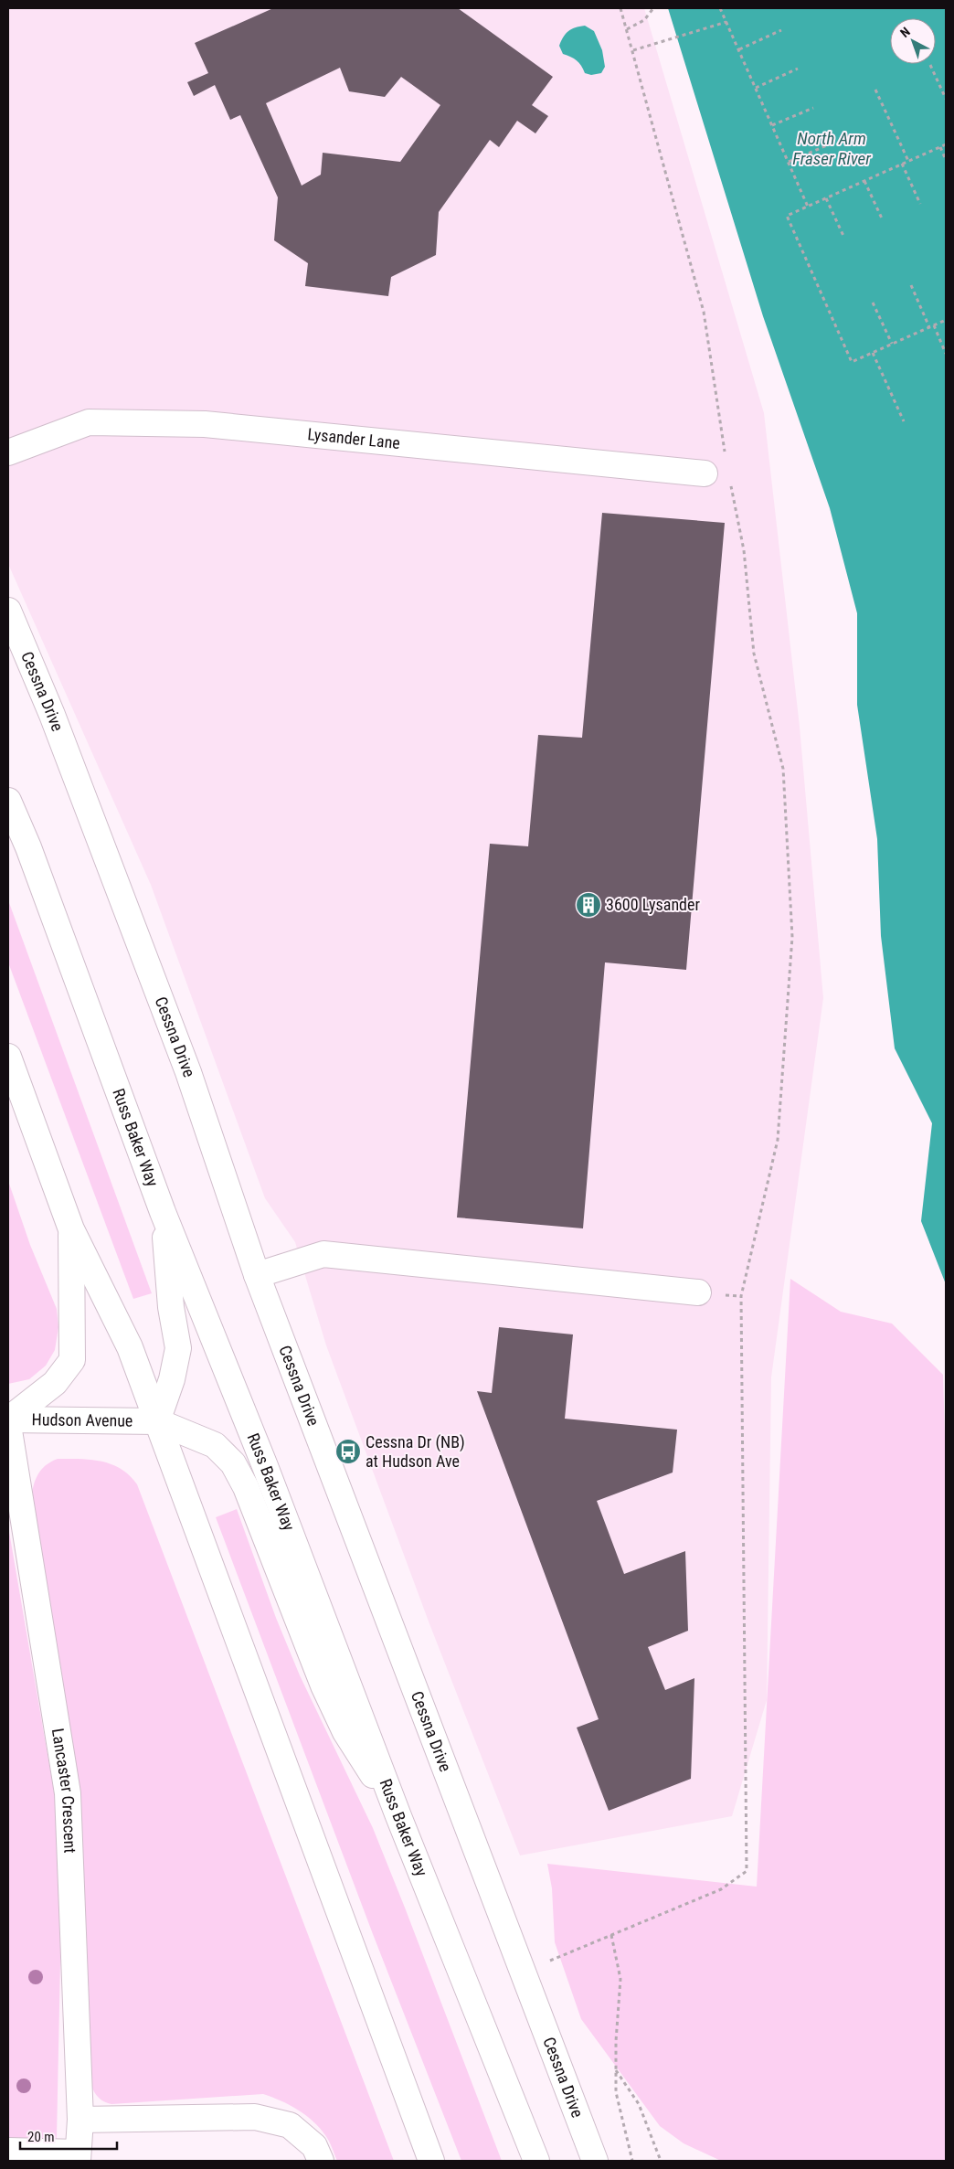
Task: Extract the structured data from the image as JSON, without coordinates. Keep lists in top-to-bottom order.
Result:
{
  "streets": {
    "main road": [
      "Lysander Lane",
      "Cessna Drive",
      "Russ Baker Way",
      "Hudson Avenue",
      "Lancaster Crescent"
    ]
  },
  "water": ["North Arm Fraser River"],
  "places": {
    "building": ["3600 Lysander"],
    "bus stop": ["Cessna Dr (NB) at Hudson Ave"]
  },
  "scale_bar": "20 m",
  "north": "top left"
}
